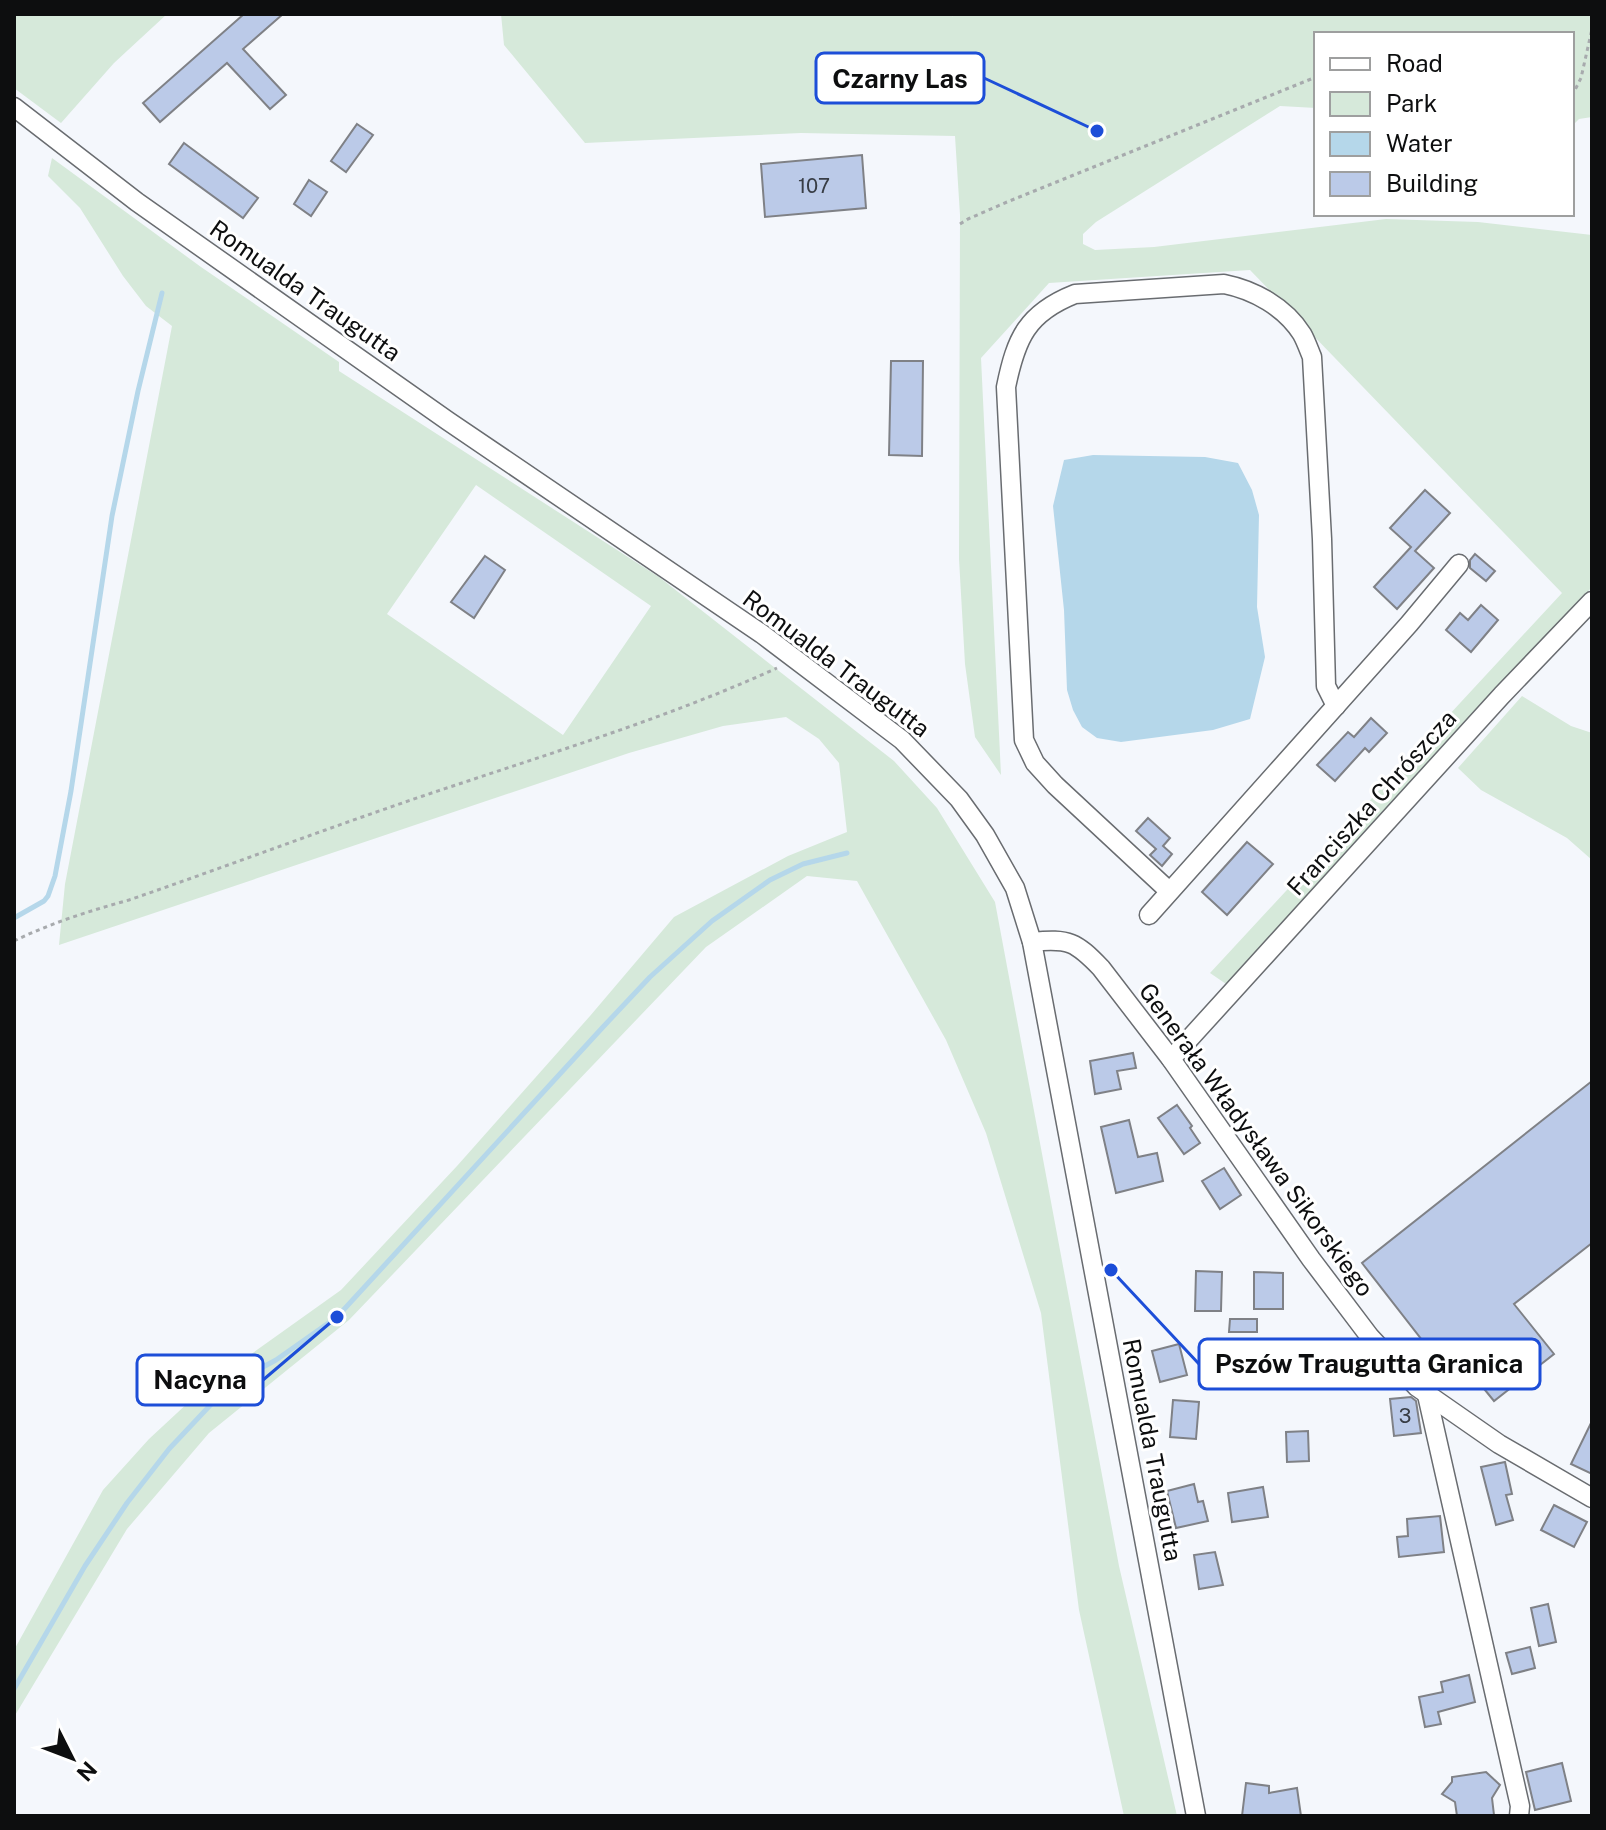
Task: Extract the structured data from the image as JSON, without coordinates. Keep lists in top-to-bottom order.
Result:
{
  "streets": {
    "street": ["Romualda Traugutta", "Franciszka Chrószcza", "Generała Władysława Sikorskiego"]
  },
  "crossings": [
    ["Romualda Traugutta", "Generała Władysława Sikorskiego"],
    ["Franciszka Chrószcza", "Generała Władysława Sikorskiego"]
  ],
  "places": ["Czarny Las", "Pszów Traugutta Granica", "Nacyna"],
  "house_numbers": ["107", "3"],
  "legend": [
    "Road",
    "Park",
    "Water",
    "Building"
  ],
  "north": "bottom right"
}
